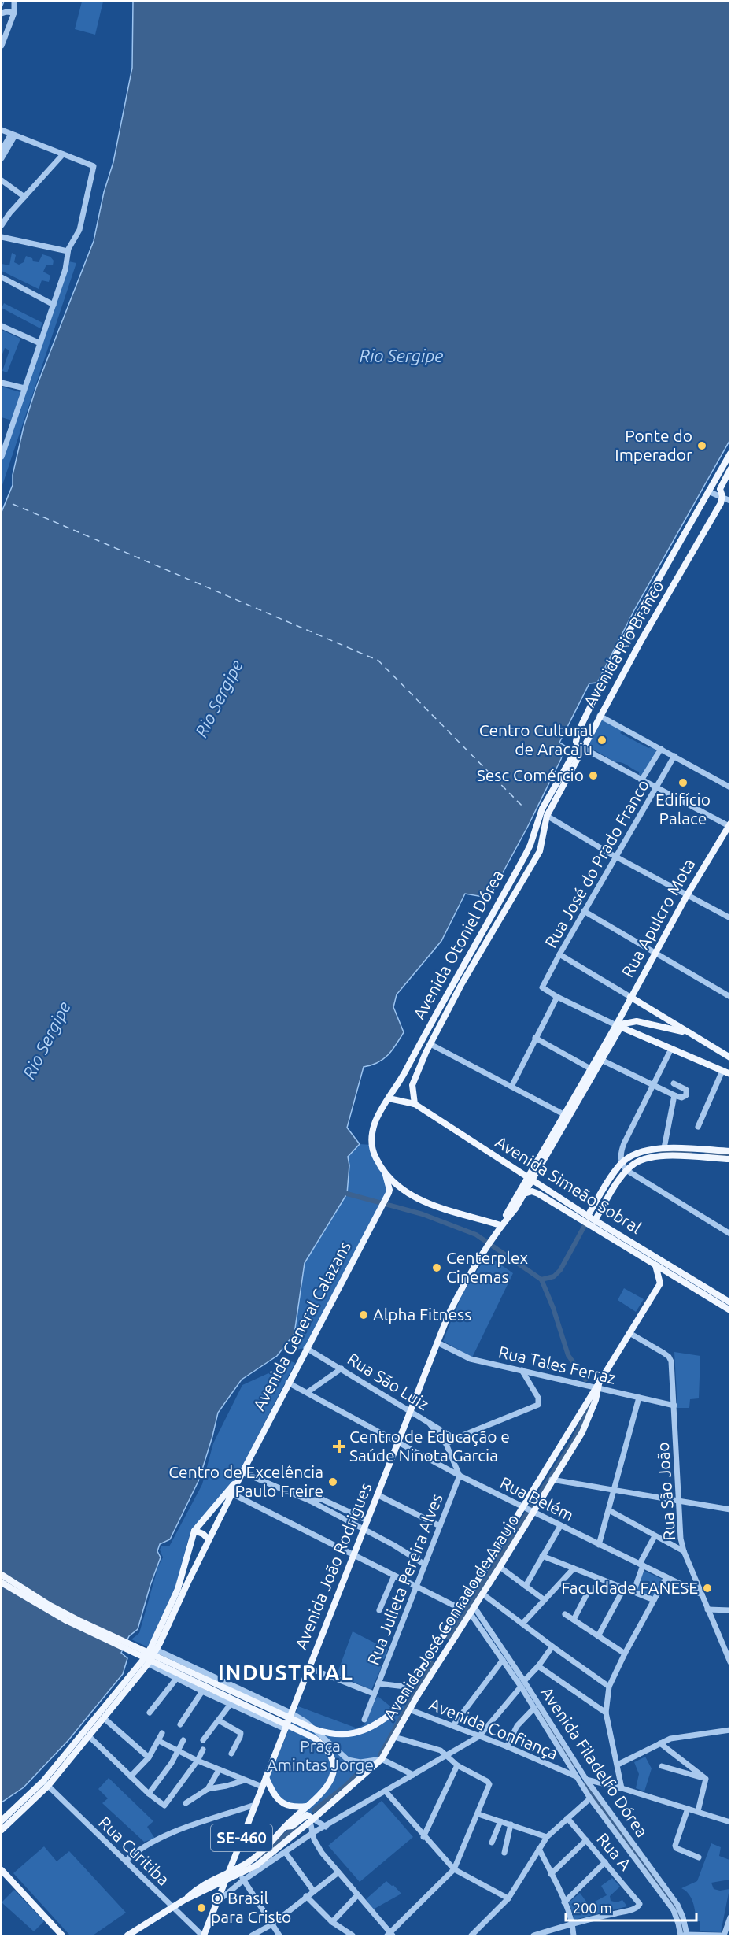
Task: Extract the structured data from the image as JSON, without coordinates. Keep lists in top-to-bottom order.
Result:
{
  "streets": {
    "main road": [
      "Avenida Rio Branco",
      "Rua Apulcro Mota",
      "Avenida Otoniel Dórea",
      "Avenida Simeão Sobral",
      "Avenida General Calazans",
      "Avenida João Rodrigues",
      "Avenida José Conrado de Araujo",
      "SE-460"
    ],
    "street": [
      "Rua José do Prado Franco",
      "Rua Tales Ferraz",
      "Rua São Luiz",
      "Rua São João",
      "Rua Belém",
      "Rua Julieta Pereira Alves",
      "Avenida Confiança",
      "Avenida Filadelfo Dórea",
      "Rua Curitiba",
      "Rua A"
    ]
  },
  "crossings": [
    ["Avenida Rio Branco", "Avenida Otoniel Dórea"],
    ["Avenida Otoniel Dórea", "Avenida Simeão Sobral"],
    ["Avenida Otoniel Dórea", "Avenida General Calazans"],
    ["Avenida Simeão Sobral", "SE-460"],
    ["Avenida General Calazans", "Rua São Luiz"],
    ["Avenida General Calazans", "Rua Belém"],
    ["Avenida General Calazans", "Rua Curitiba"],
    ["Rua Tales Ferraz", "Rua São João"],
    ["Rua Tales Ferraz", "Avenida João Rodrigues"],
    ["Rua Tales Ferraz", "Avenida José Conrado de Araujo"],
    ["Rua São Luiz", "Avenida João Rodrigues"],
    ["Rua São João", "Rua Belém"],
    ["Rua Belém", "Avenida João Rodrigues"],
    ["Rua Belém", "Rua Julieta Pereira Alves"],
    ["Rua Belém", "Avenida José Conrado de Araujo"],
    ["Avenida João Rodrigues", "SE-460"],
    ["Rua Julieta Pereira Alves", "Avenida Confiança"],
    ["Avenida José Conrado de Araujo", "Avenida Confiança"],
    ["Avenida José Conrado de Araujo", "Avenida Filadelfo Dórea"],
    ["Avenida José Conrado de Araujo", "SE-460"],
    ["Avenida Confiança", "Avenida Filadelfo Dórea"],
    ["SE-460", "Rua Curitiba"]
  ],
  "districts": ["INDUSTRIAL"],
  "water": ["Rio Sergipe"],
  "parks": ["Praça Amintas Jorge"],
  "places": {
    "other": [
      "Ponte do Imperador",
      "Centro Cultural de Aracaju",
      "Sesc Comércio",
      "Edifício Palace",
      "Centerplex Cinemas",
      "Alpha Fitness",
      "Centro de Excelência Paulo Freire",
      "Faculdade FANESE",
      "O Brasil para Cristo"
    ],
    "health": ["Centro de Educação e Saúde Ninota Garcia"]
  },
  "scale_bar": "200 m"
}
